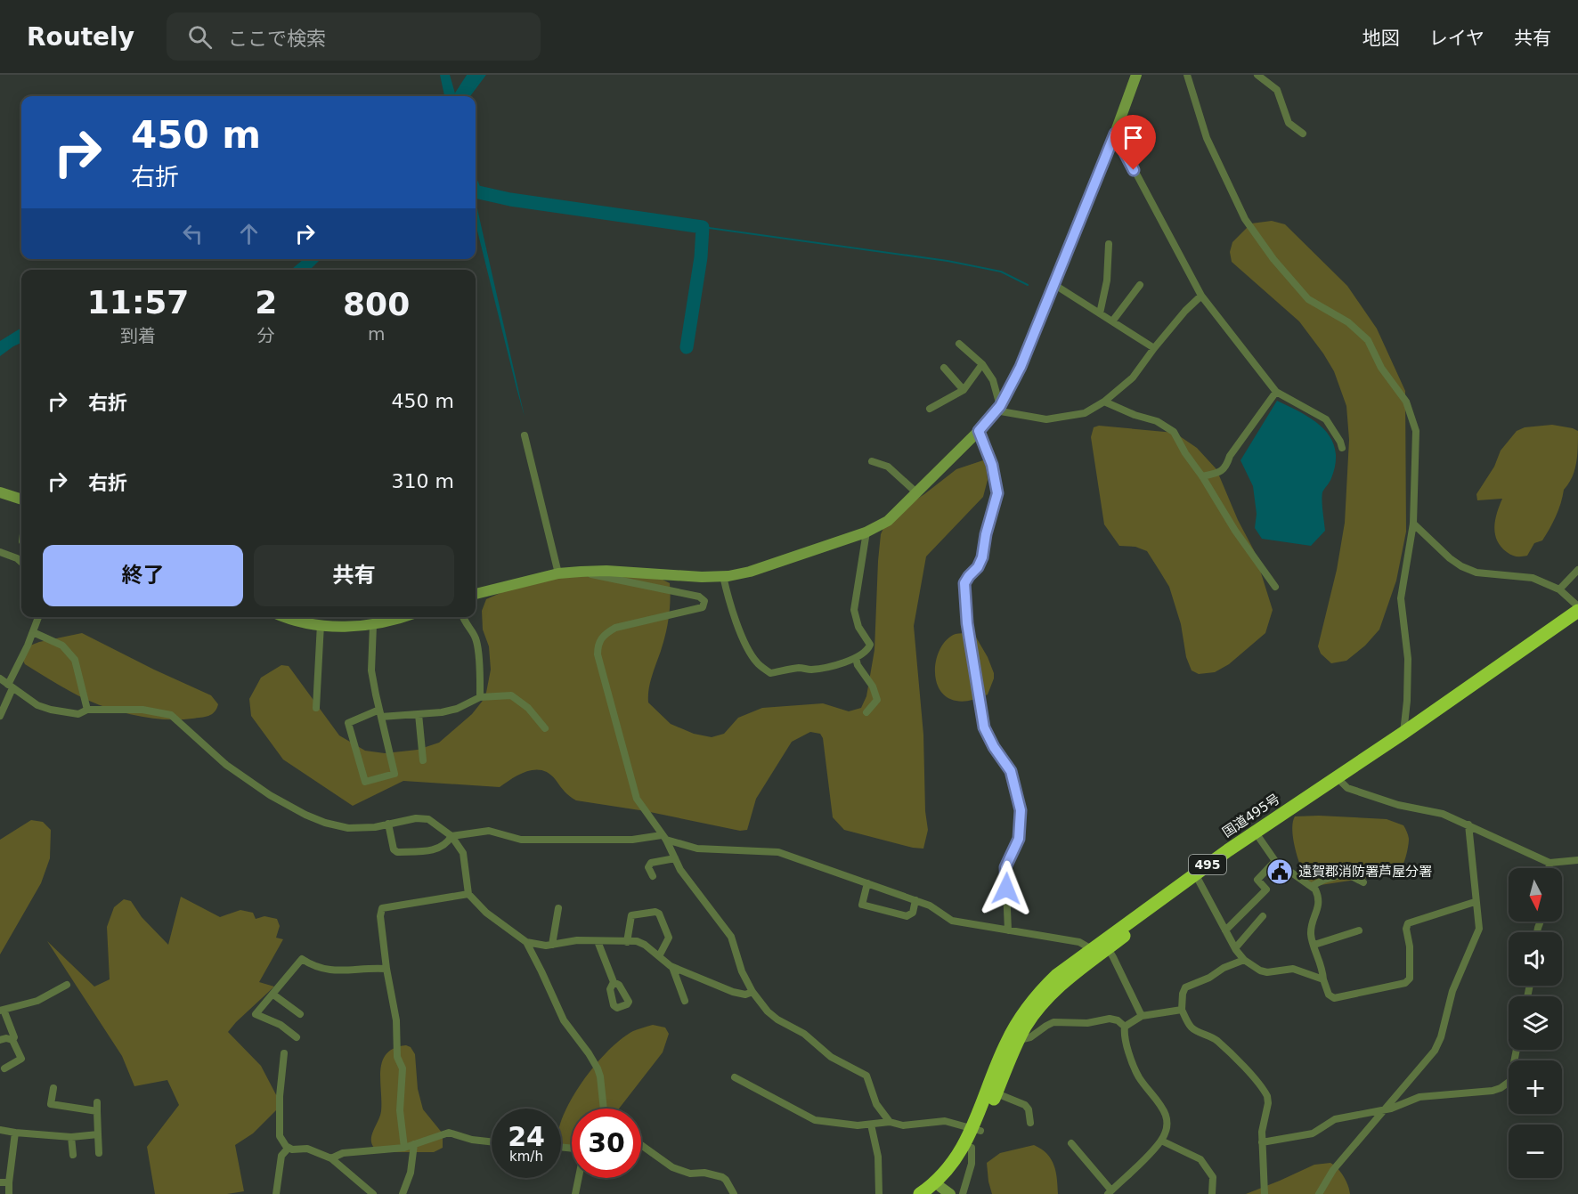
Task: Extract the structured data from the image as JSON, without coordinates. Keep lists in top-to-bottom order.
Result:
{
  "streets": {
    "highway": ["国道495号", "495"]
  },
  "places": {
    "public building": ["遠賀郡消防署芦屋分署"]
  },
  "north": "bottom",
  "page": {
    "header": "Routely",
    "search": "ここで検索",
    "nav": ["地図", "レイヤ", "共有"],
    "turn": ["450 m", "右折"],
    "eta": [
      "11:57",
      "到着",
      "2",
      "分",
      "800",
      "m"
    ],
    "list": [
      {
        "name": "右折",
        "value": "450 m"
      },
      {
        "name": "右折",
        "value": "310 m"
      }
    ],
    "buttons": ["終了", "共有"],
    "map_buttons": ["+", "−"],
    "speed": "24 km/h",
    "limit": "30"
  }
}
